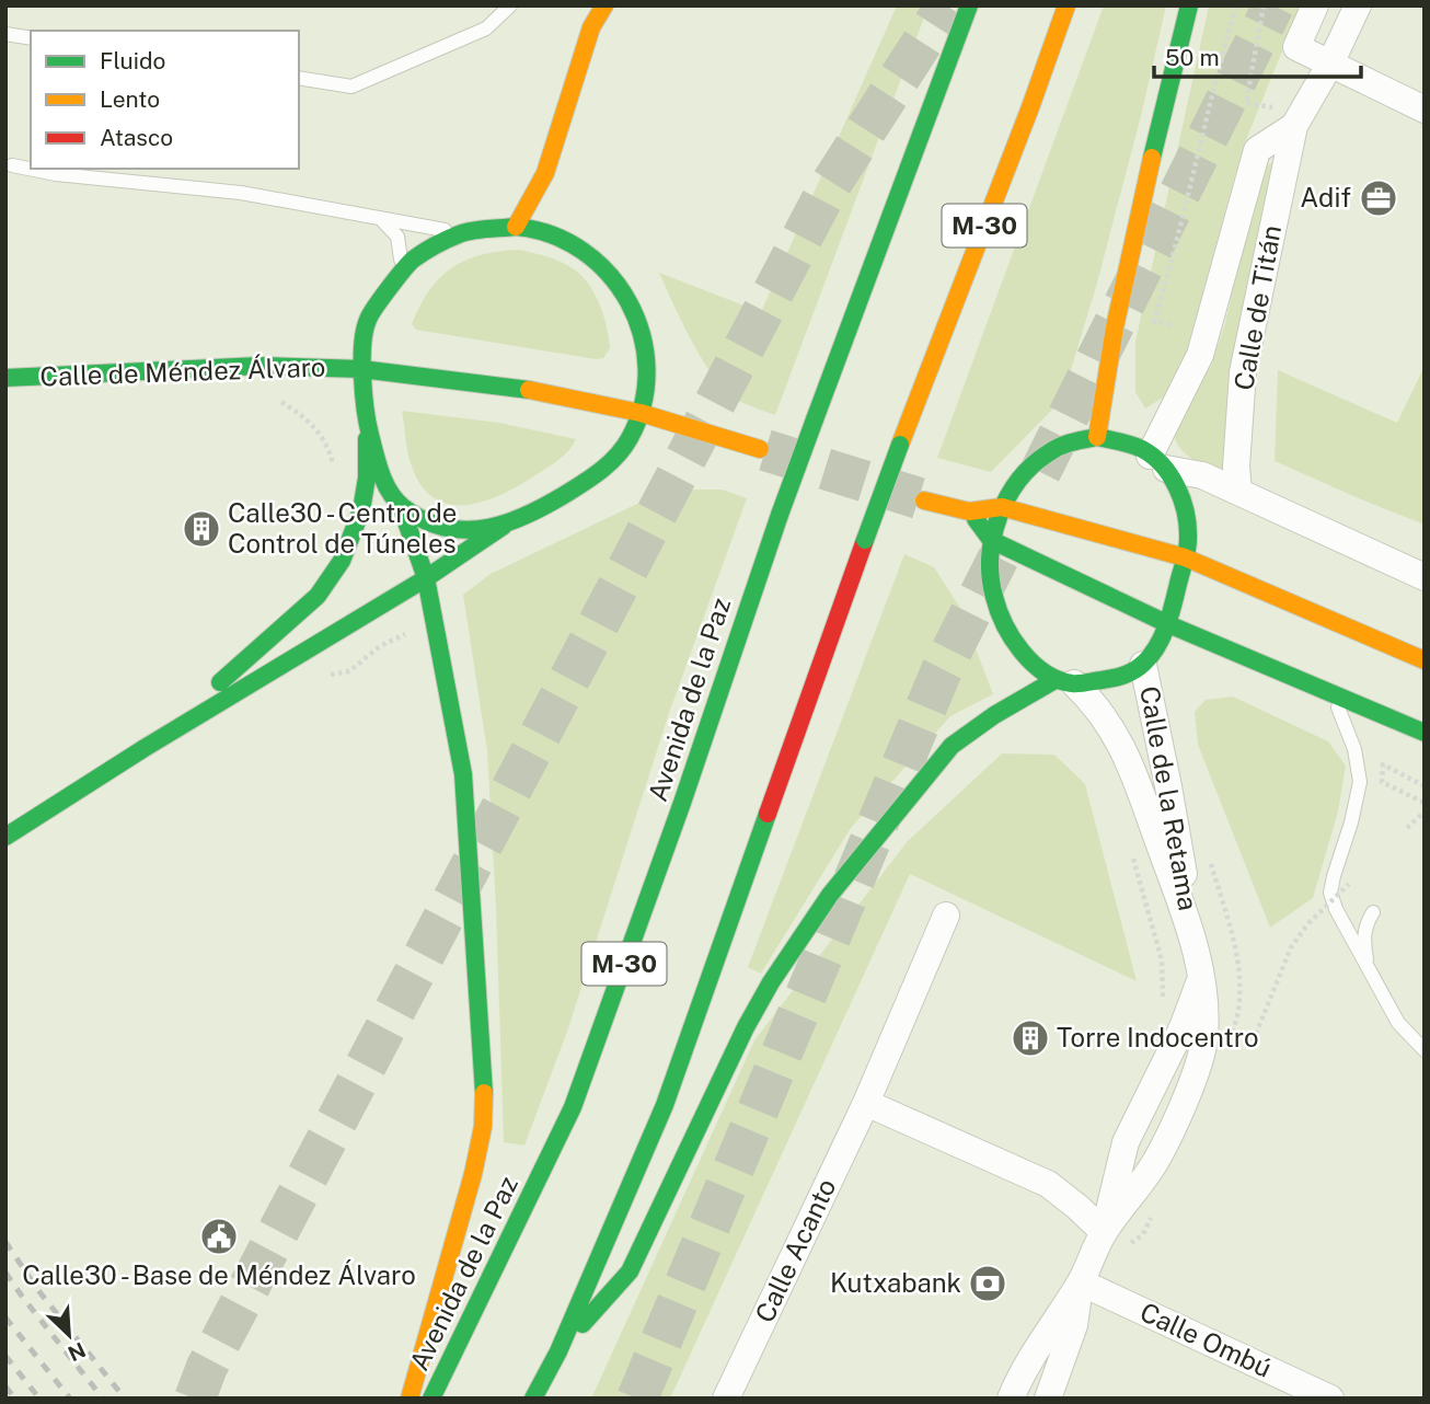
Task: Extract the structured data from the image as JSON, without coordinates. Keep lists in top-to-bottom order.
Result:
{
  "streets": {
    "main road": ["M-30", "Calle de Méndez Álvaro", "Avenida de la Paz"],
    "street": [
      "Calle de Titán",
      "Calle de la Retama",
      "Calle Acanto",
      "Calle Ombú"
    ]
  },
  "crossings": [
    ["Calle de la Retama", "Calle Ombú"]
  ],
  "places": {
    "office": ["Adif"],
    "building": ["Calle30 - Centro de Control de Túneles", "Torre Indocentro"],
    "public building": ["Calle30 - Base de Méndez Álvaro"],
    "bank": ["Kutxabank"]
  },
  "legend": ["Fluido", "Lento", "Atasco"],
  "scale_bar": "50 m",
  "north": "bottom right"
}
